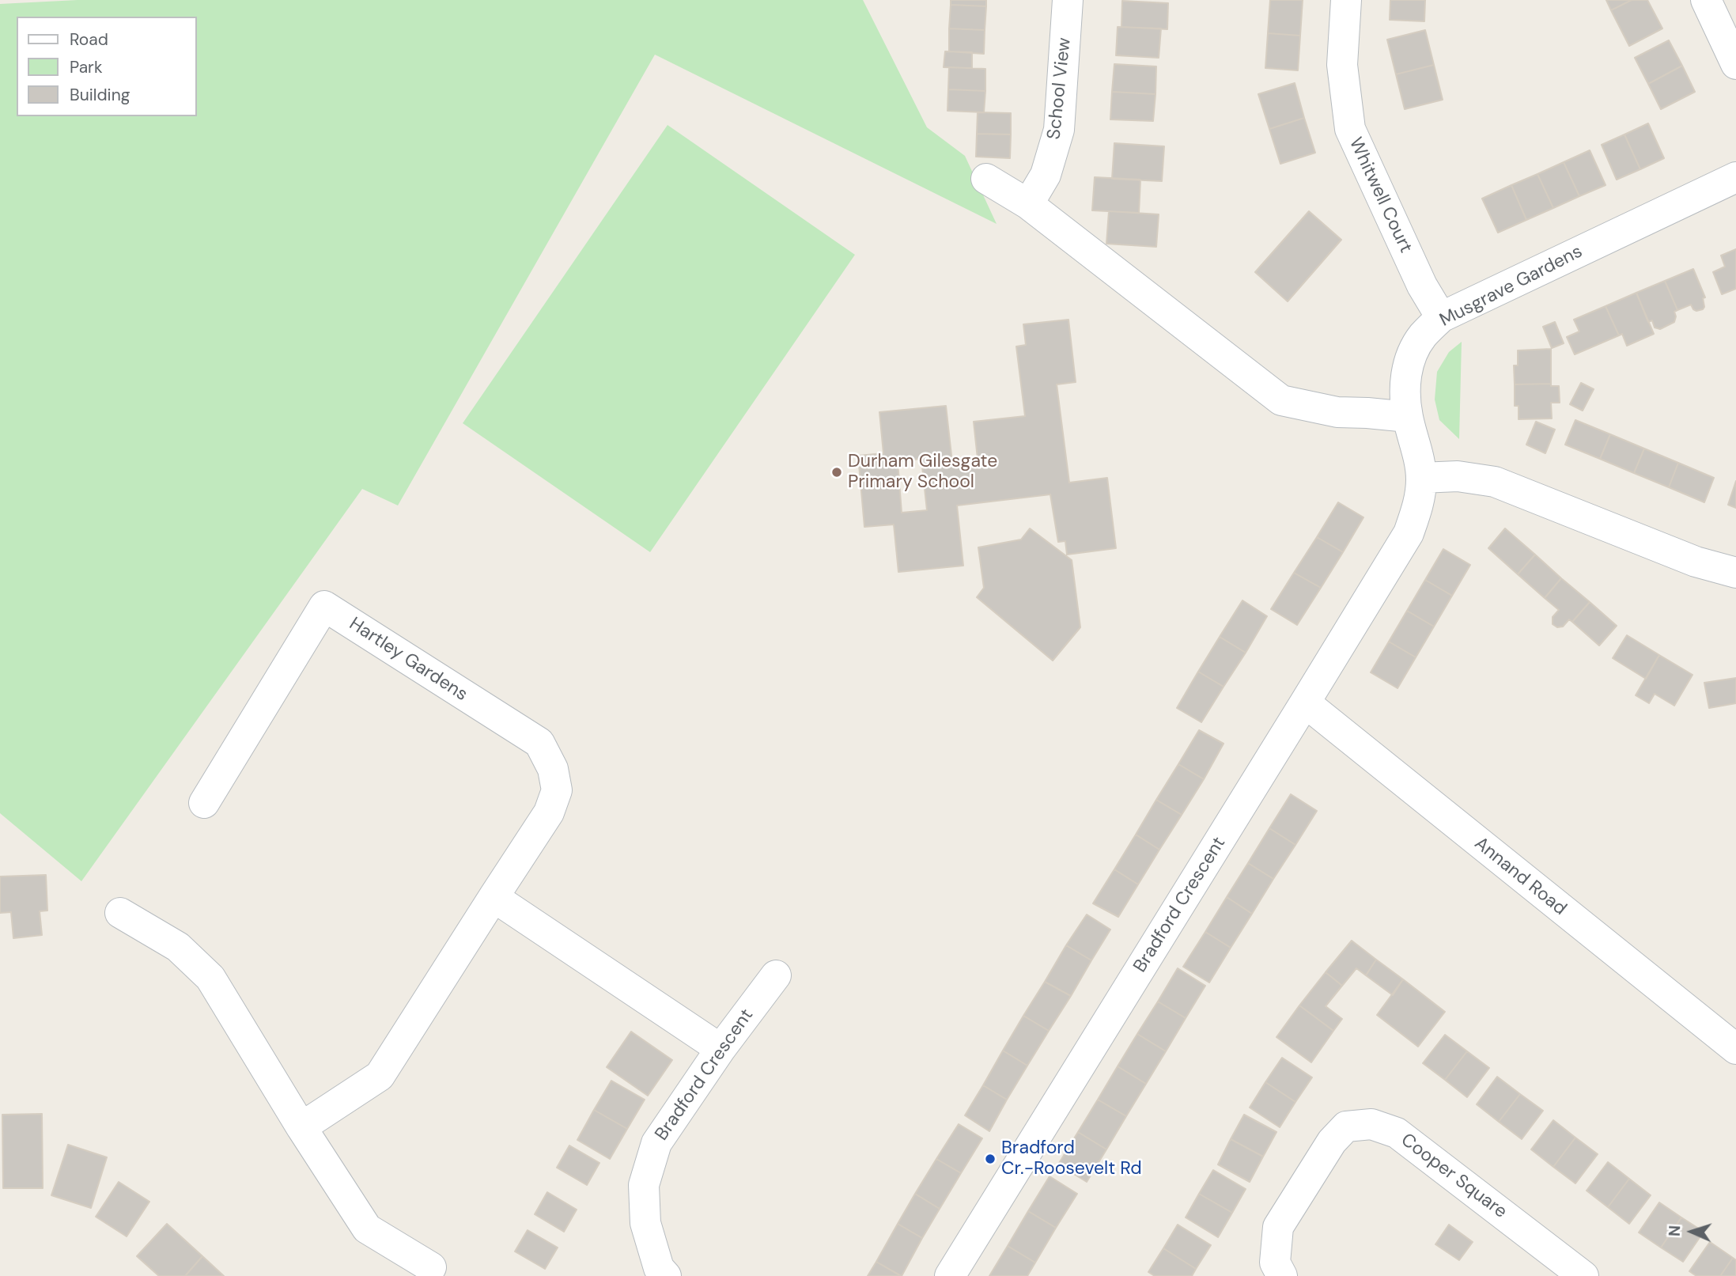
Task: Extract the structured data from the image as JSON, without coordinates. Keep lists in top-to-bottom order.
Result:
{
  "streets": {
    "street": [
      "School View",
      "Whitwell Court",
      "Musgrave Gardens",
      "Hartley Gardens",
      "Annand Road",
      "Bradford Crescent",
      "Cooper Square"
    ]
  },
  "crossings": [
    ["Whitwell Court", "Musgrave Gardens"],
    ["Musgrave Gardens", "Bradford Crescent"],
    ["Annand Road", "Bradford Crescent"]
  ],
  "places": ["Durham Gilesgate Primary School", "Bradford Cr.-Roosevelt Rd"],
  "legend": ["Road", "Park", "Building"],
  "north": "left"
}
